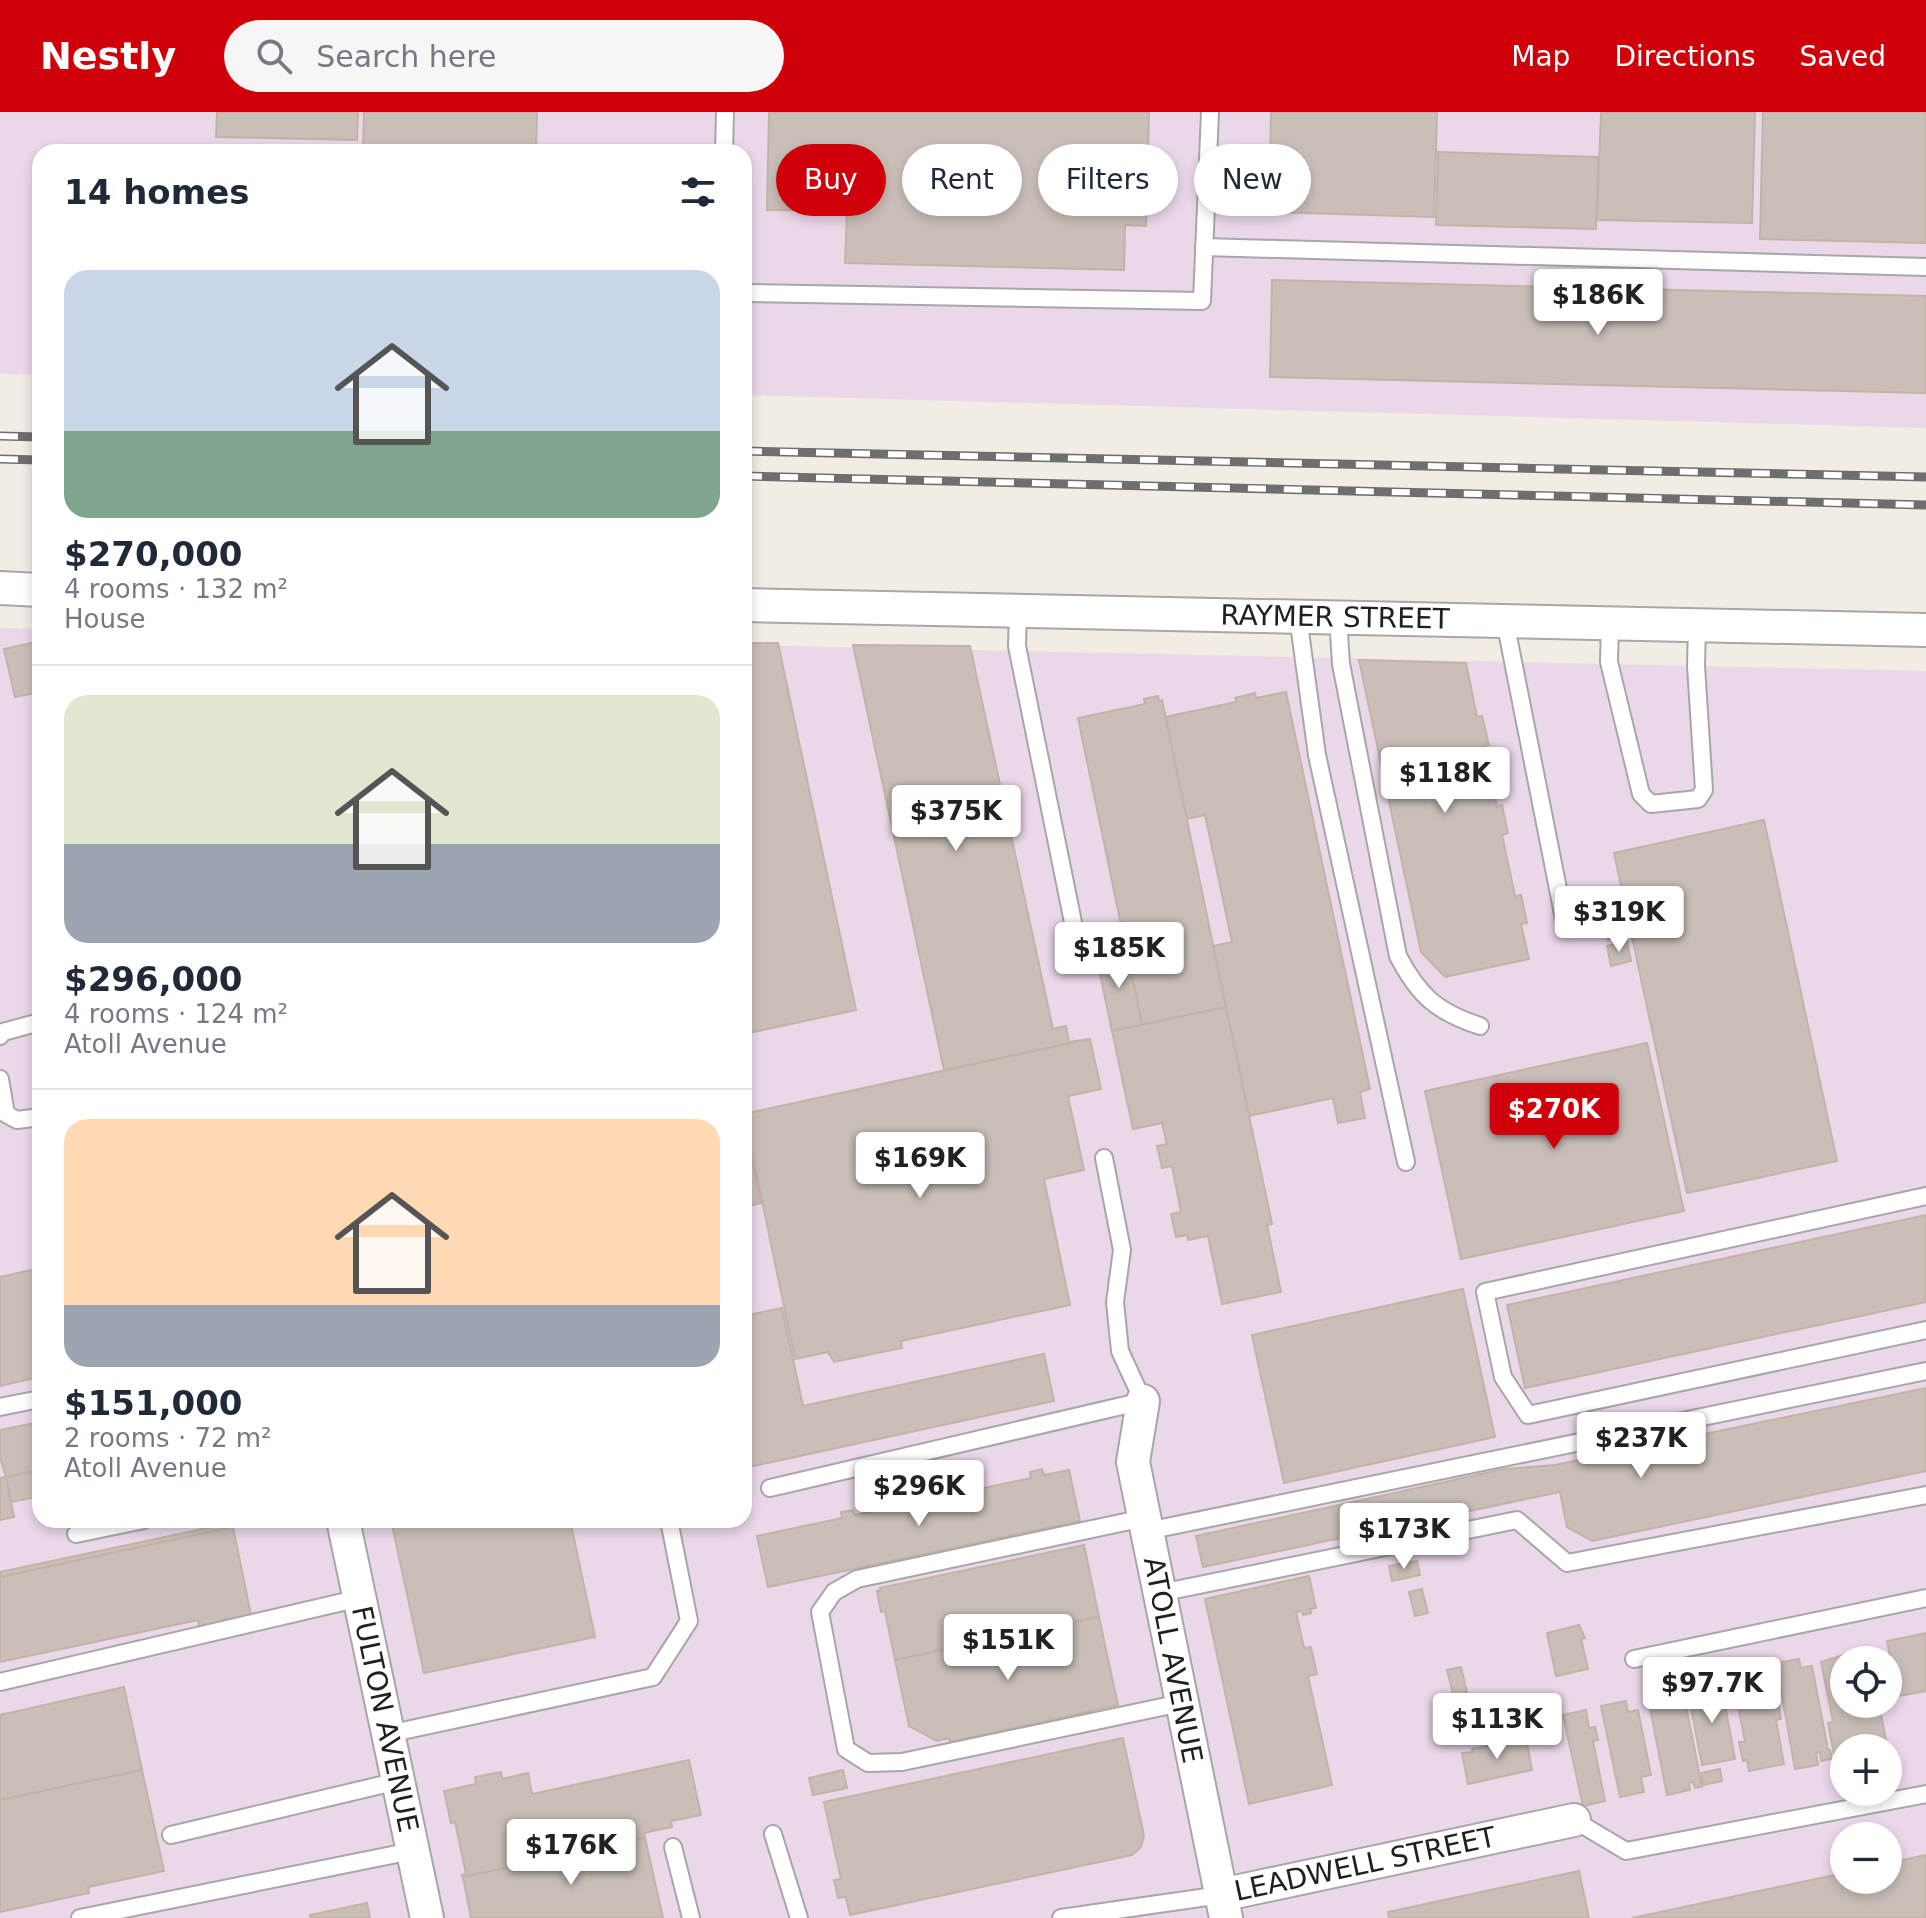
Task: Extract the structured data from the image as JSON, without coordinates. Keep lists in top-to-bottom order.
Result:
{
  "streets": {
    "street": [
      "RAYMER STREET",
      "ATOLL AVENUE",
      "FULTON AVENUE",
      "LEADWELL STREET"
    ]
  },
  "crossings": [
    ["ATOLL AVENUE", "LEADWELL STREET"]
  ],
  "page": {
    "header": "Nestly",
    "search": "Search here",
    "nav": ["Map", "Directions", "Saved"],
    "chip": [
      "Buy",
      "Rent",
      "Filters",
      "New"
    ],
    "heading": "14 homes",
    "list": [
      {
        "name": "$270,000",
        "note": "4 rooms · 132 m² · House"
      },
      {
        "name": "$296,000",
        "note": "4 rooms · 124 m² · Atoll Avenue"
      },
      {
        "name": "$151,000",
        "note": "2 rooms · 72 m² · Atoll Avenue"
      }
    ],
    "price": [
      "$186K",
      "$118K",
      "$375K",
      "$319K",
      "$185K",
      "$270K",
      "$169K",
      "$237K",
      "$296K",
      "$173K",
      "$151K",
      "$97.7K",
      "$113K",
      "$176K"
    ],
    "map_buttons": ["+", "−"]
  }
}
